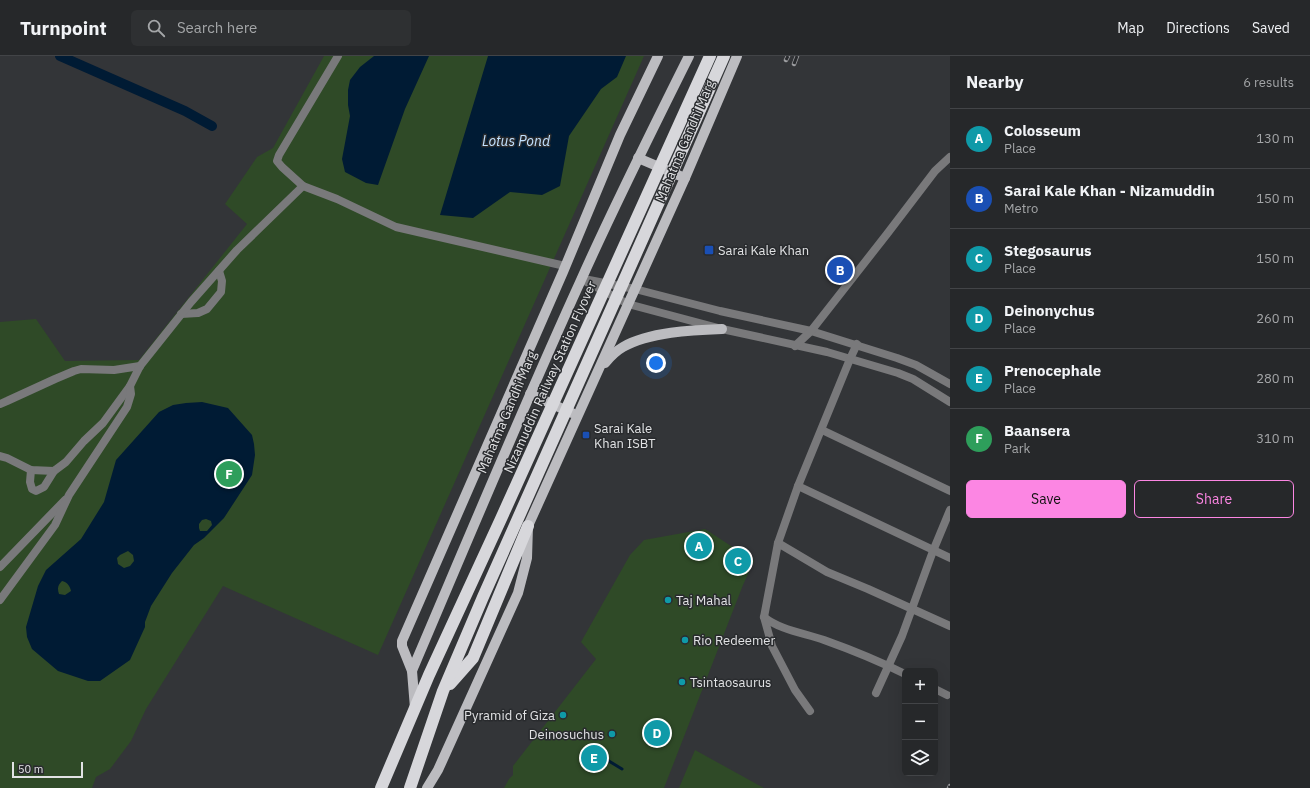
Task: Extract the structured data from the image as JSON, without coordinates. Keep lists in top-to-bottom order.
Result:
{
  "streets": {
    "highway": ["Mahatma Gandhi Marg", "Nizamuddin Railway Station Flyover"]
  },
  "crossings": [
    ["Mahatma Gandhi Marg", "Nizamuddin Railway Station Flyover"]
  ],
  "water": ["Lotus Pond"],
  "places": {
    "transit": ["Sarai Kale Khan", "Sarai Kale Khan ISBT"],
    "other": [
      "Taj Mahal",
      "Rio Redeemer",
      "Tsintaosaurus",
      "Pyramid of Giza",
      "Deinosuchus"
    ]
  },
  "scale_bar": "50 m",
  "page": {
    "header": "Turnpoint",
    "search": "Search here",
    "nav": ["Map", "Directions", "Saved"],
    "heading": ["Nearby", "6 results"],
    "list": [
      {
        "mark": "A",
        "name": "Colosseum",
        "note": "Place",
        "value": "130 m"
      },
      {
        "mark": "B",
        "name": "Sarai Kale Khan - Nizamuddin",
        "note": "Metro",
        "value": "150 m"
      },
      {
        "mark": "C",
        "name": "Stegosaurus",
        "note": "Place",
        "value": "150 m"
      },
      {
        "mark": "D",
        "name": "Deinonychus",
        "note": "Place",
        "value": "260 m"
      },
      {
        "mark": "E",
        "name": "Prenocephale",
        "note": "Place",
        "value": "280 m"
      },
      {
        "mark": "F",
        "name": "Baansera",
        "note": "Park",
        "value": "310 m"
      }
    ],
    "pins": [
      "B",
      "F",
      "A",
      "C",
      "D",
      "E"
    ],
    "buttons": ["Save", "Share"],
    "map_buttons": ["+", "−"],
    "scale": "50 m"
  }
}
